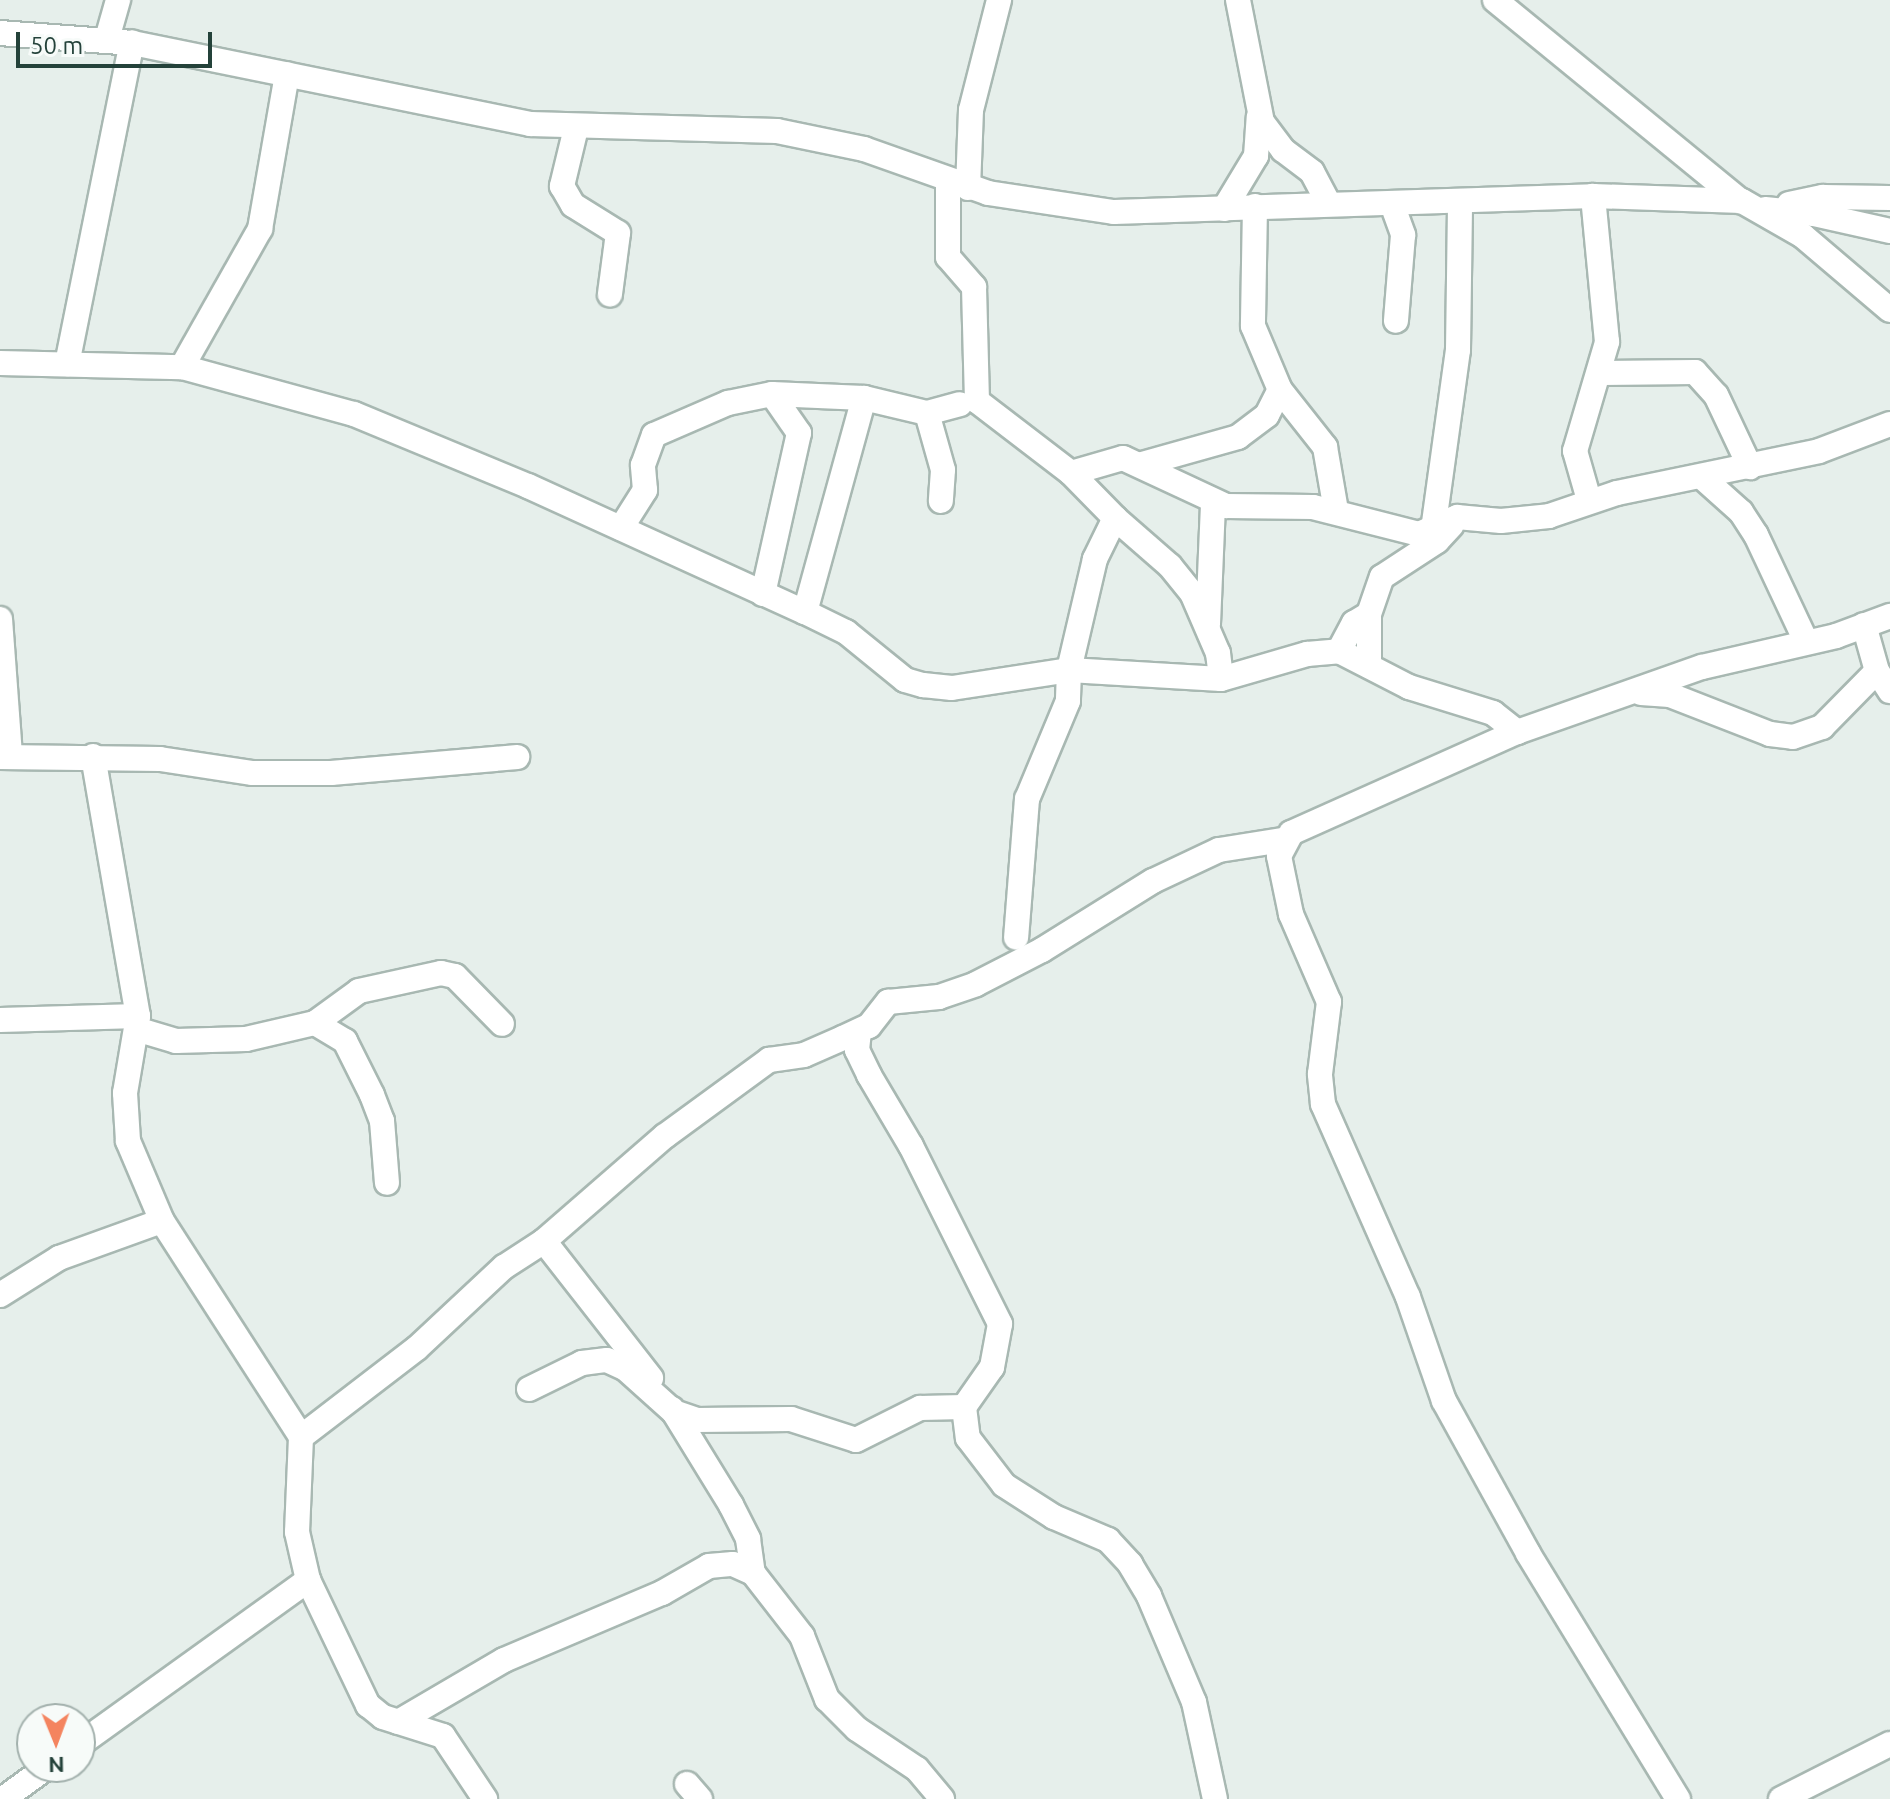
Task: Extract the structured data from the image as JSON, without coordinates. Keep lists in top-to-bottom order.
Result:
{
  "scale_bar": "50 m",
  "north": "bottom"
}
